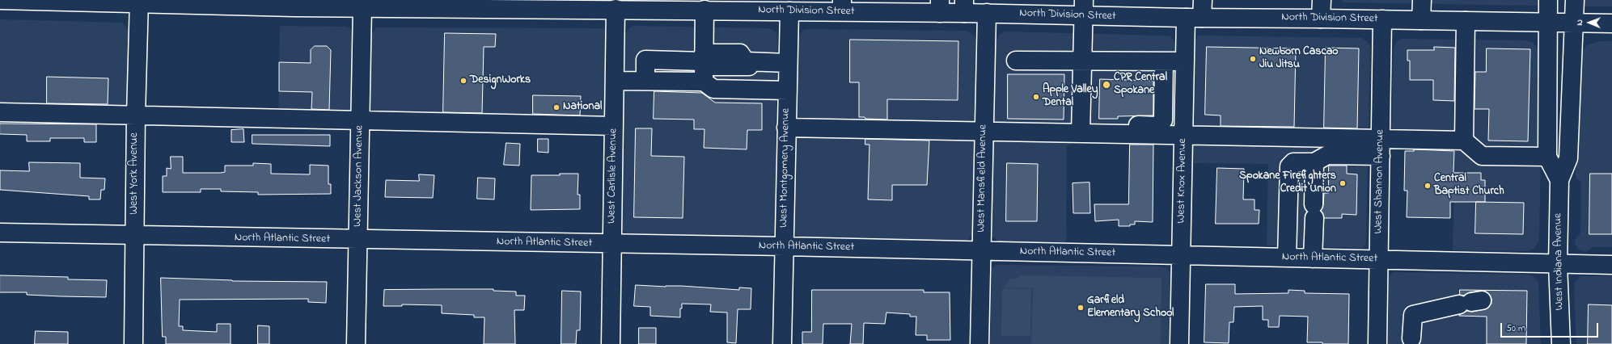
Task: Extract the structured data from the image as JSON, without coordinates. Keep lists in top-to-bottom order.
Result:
{
  "streets": {
    "street": [
      "North Division Street",
      "West Montgomery Avenue",
      "West York Avenue",
      "West Jackson Avenue",
      "West Carlisle Avenue",
      "West Mansfield Avenue",
      "West Knox Avenue",
      "West Shannon Avenue",
      "North Atlantic Street",
      "West Indiana Avenue"
    ]
  },
  "crossings": [
    ["North Division Street", "West Montgomery Avenue"],
    ["North Division Street", "West York Avenue"],
    ["North Division Street", "West Jackson Avenue"],
    ["North Division Street", "West Carlisle Avenue"],
    ["North Division Street", "West Mansfield Avenue"],
    ["North Division Street", "West Knox Avenue"],
    ["North Division Street", "West Shannon Avenue"],
    ["North Division Street", "West Indiana Avenue"],
    ["West Montgomery Avenue", "North Atlantic Street"],
    ["West York Avenue", "North Atlantic Street"],
    ["West Jackson Avenue", "North Atlantic Street"],
    ["West Carlisle Avenue", "North Atlantic Street"],
    ["West Mansfield Avenue", "North Atlantic Street"],
    ["West Knox Avenue", "North Atlantic Street"],
    ["West Shannon Avenue", "North Atlantic Street"],
    ["North Atlantic Street", "West Indiana Avenue"]
  ],
  "places": [
    "Newborn Cascao Jiu Jitsu",
    "DesignWorks",
    "CPR Central Spokane",
    "Apple Valley Dental",
    "National",
    "Spokane Firefighters Credit Union",
    "Central Baptist Church",
    "Garfield Elementary School"
  ],
  "scale_bar": "50 m",
  "north": "left"
}
